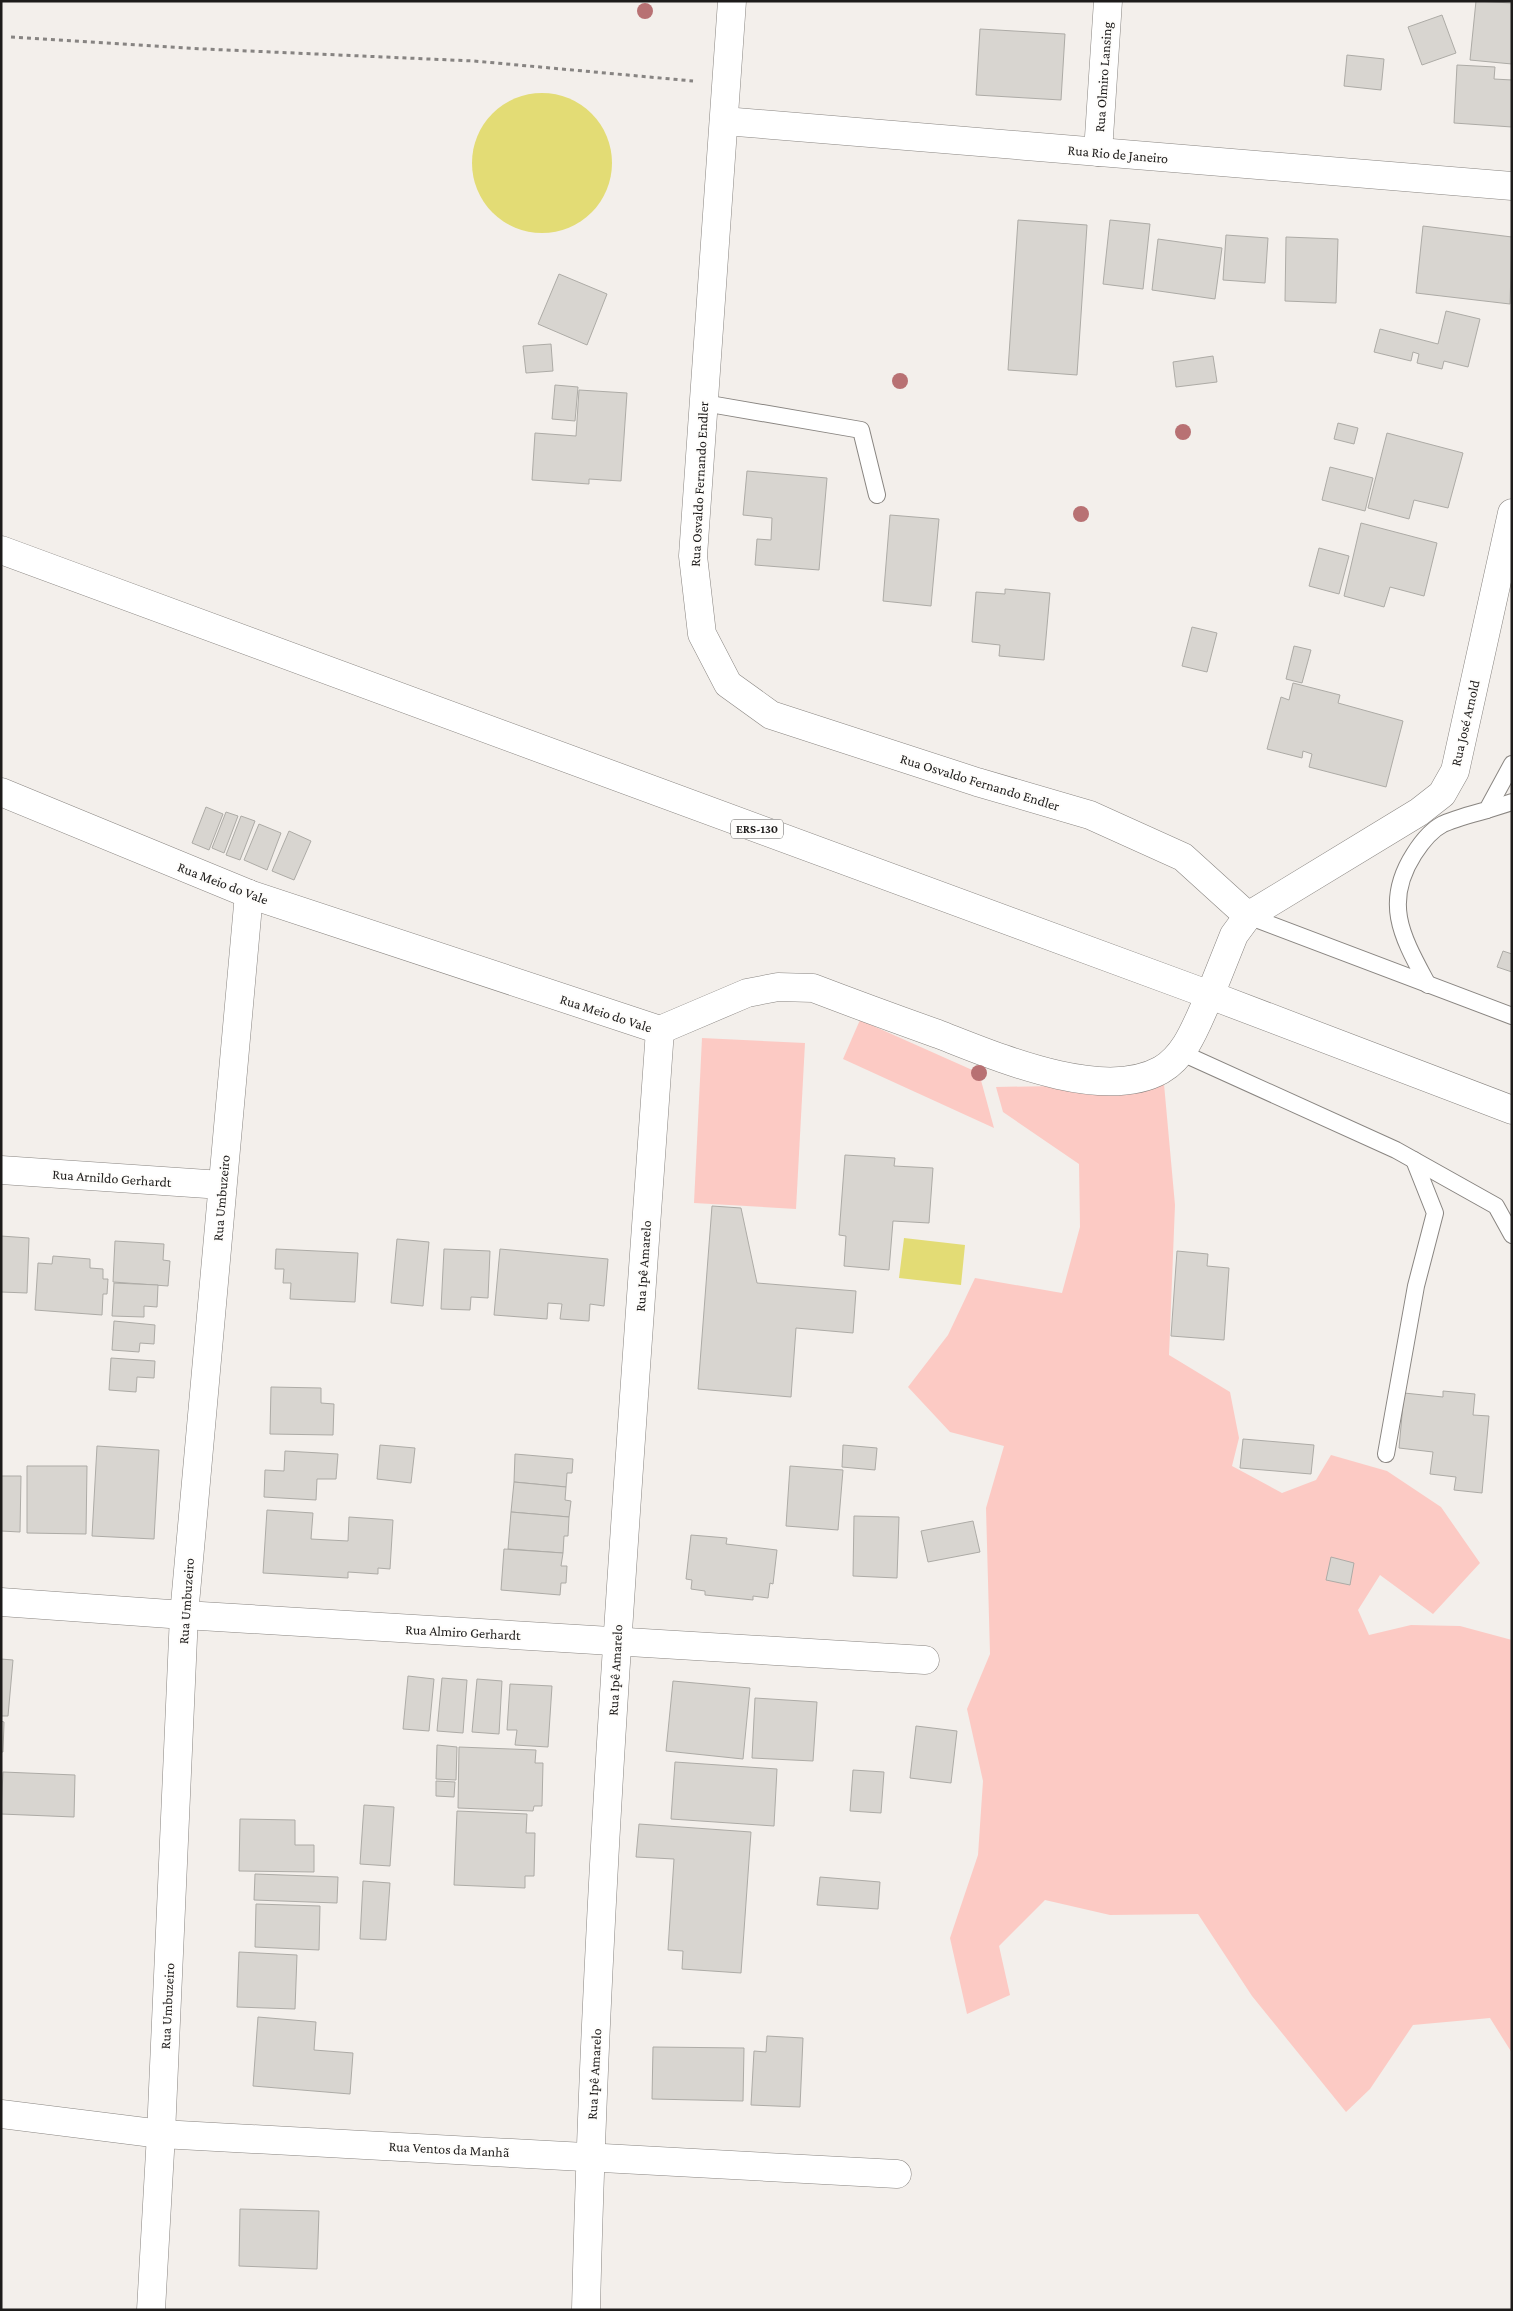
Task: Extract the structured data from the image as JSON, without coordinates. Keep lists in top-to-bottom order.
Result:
{
  "streets": {
    "street": [
      "Rua Olmiro Lansing",
      "Rua Rio de Janeiro",
      "Rua Osvaldo Fernando Endler",
      "Rua José Arnold",
      "ERS-130",
      "Rua Meio do Vale",
      "Rua Arnildo Gerhardt",
      "Rua Umbuzeiro",
      "Rua Ipê Amarelo",
      "Rua Almiro Gerhardt",
      "Rua Ventos da Manhã"
    ]
  },
  "crossings": [
    ["Rua Olmiro Lansing", "Rua Rio de Janeiro"],
    ["Rua Rio de Janeiro", "Rua Osvaldo Fernando Endler"],
    ["Rua Osvaldo Fernando Endler", "Rua José Arnold"],
    ["Rua Osvaldo Fernando Endler", "Rua Meio do Vale"],
    ["Rua José Arnold", "Rua Meio do Vale"],
    ["ERS-130", "Rua Meio do Vale"],
    ["Rua Meio do Vale", "Rua Umbuzeiro"],
    ["Rua Meio do Vale", "Rua Ipê Amarelo"],
    ["Rua Arnildo Gerhardt", "Rua Umbuzeiro"],
    ["Rua Umbuzeiro", "Rua Almiro Gerhardt"],
    ["Rua Umbuzeiro", "Rua Ventos da Manhã"],
    ["Rua Ipê Amarelo", "Rua Almiro Gerhardt"],
    ["Rua Ipê Amarelo", "Rua Ventos da Manhã"]
  ]
}
